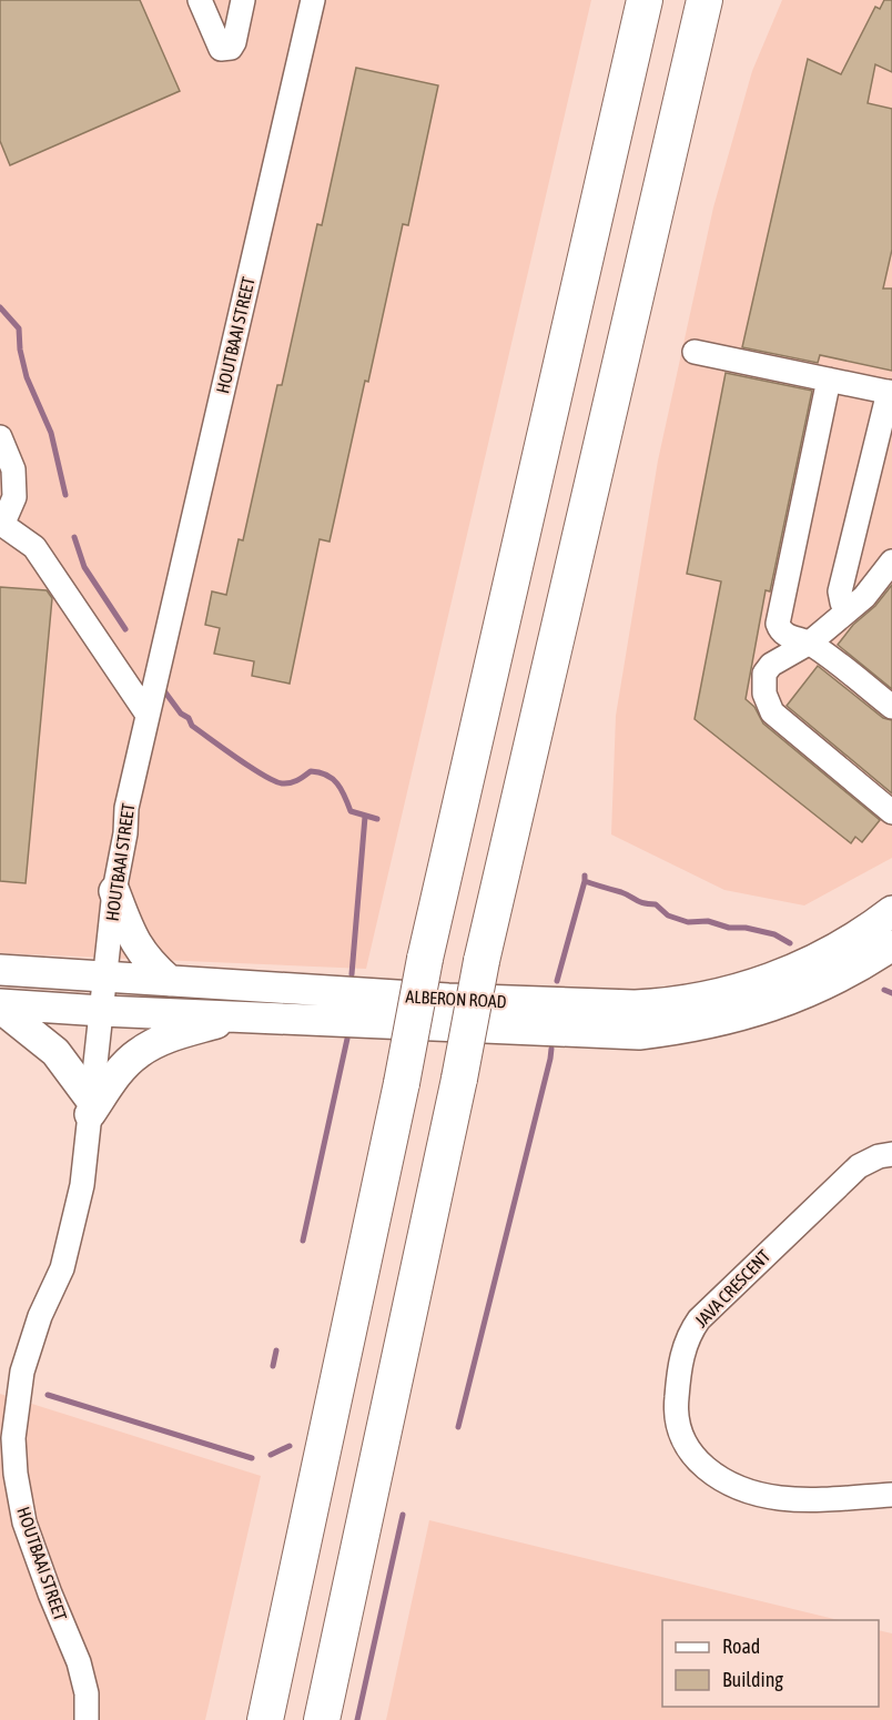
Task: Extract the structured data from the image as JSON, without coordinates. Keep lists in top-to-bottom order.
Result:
{
  "streets": {
    "main road": ["ALBERON ROAD"],
    "street": ["HOUTBAAI STREET", "JAVA CRESCENT"]
  },
  "crossings": [
    ["HOUTBAAI STREET", "ALBERON ROAD"]
  ],
  "legend": ["Road", "Building"]
}
